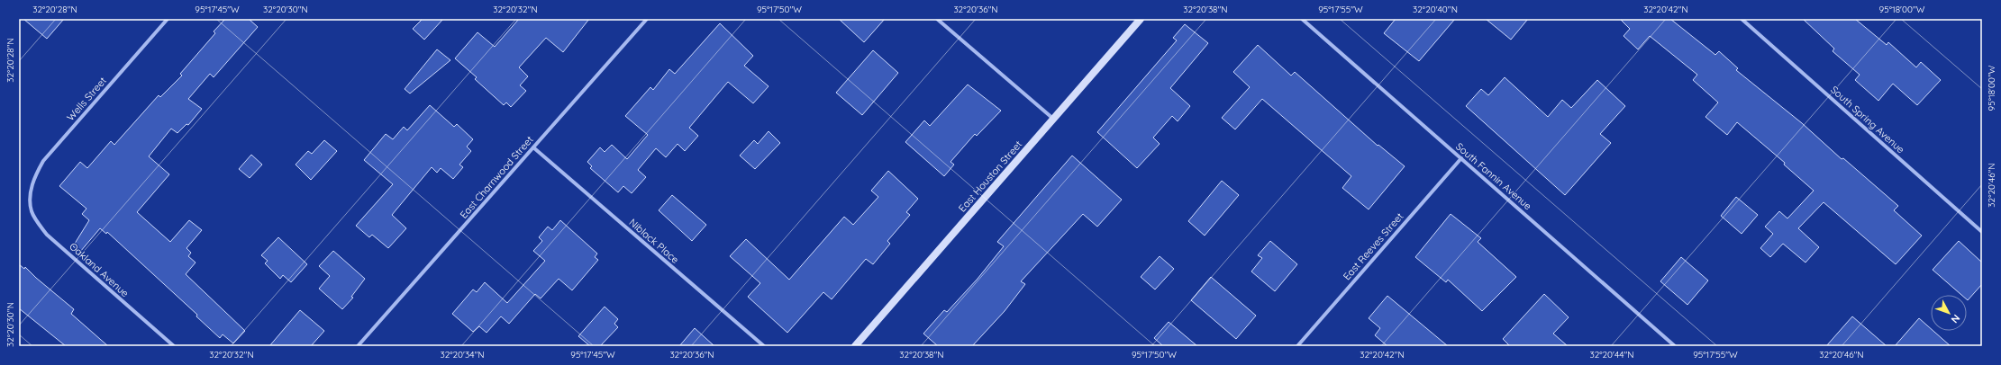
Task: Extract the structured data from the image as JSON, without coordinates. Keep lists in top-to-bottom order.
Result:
{
  "streets": {
    "street": [
      "Wells Street",
      "South Spring Avenue",
      "East Houston Street",
      "South Fannin Avenue",
      "East Charnwood Street",
      "Niblack Place",
      "East Reeves Street",
      "Oakland Avenue"
    ]
  },
  "crossings": [
    ["Wells Street", "Oakland Avenue"],
    ["South Fannin Avenue", "East Reeves Street"],
    ["East Charnwood Street", "Niblack Place"]
  ],
  "north": "bottom right",
  "coordinates": [
    "32°20'28\"N",
    "95°17'45\"W",
    "32°20'30\"N",
    "32°20'32\"N",
    "95°17'50\"W",
    "32°20'36\"N",
    "32°20'38\"N",
    "95°17'55\"W",
    "32°20'40\"N",
    "32°20'42\"N",
    "95°18'00\"W",
    "32°20'46\"N",
    "32°20'34\"N",
    "32°20'44\"N"
  ]
}
